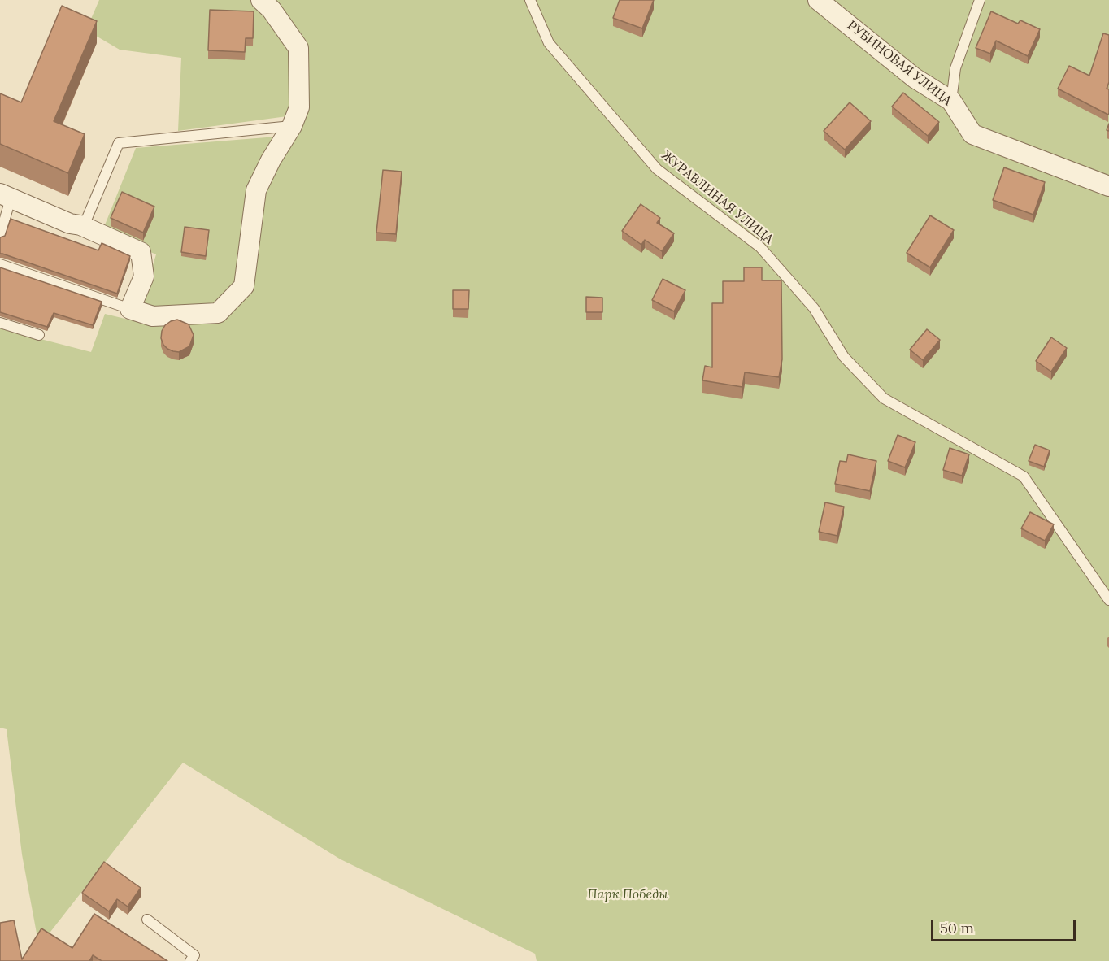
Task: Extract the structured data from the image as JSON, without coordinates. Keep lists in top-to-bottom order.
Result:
{
  "streets": {
    "street": ["РУБИНОВАЯ УЛИЦА"],
    "lane": ["ЖУРАВЛИНАЯ УЛИЦА"]
  },
  "parks": ["Парк Победы"],
  "scale_bar": "50 m"
}
